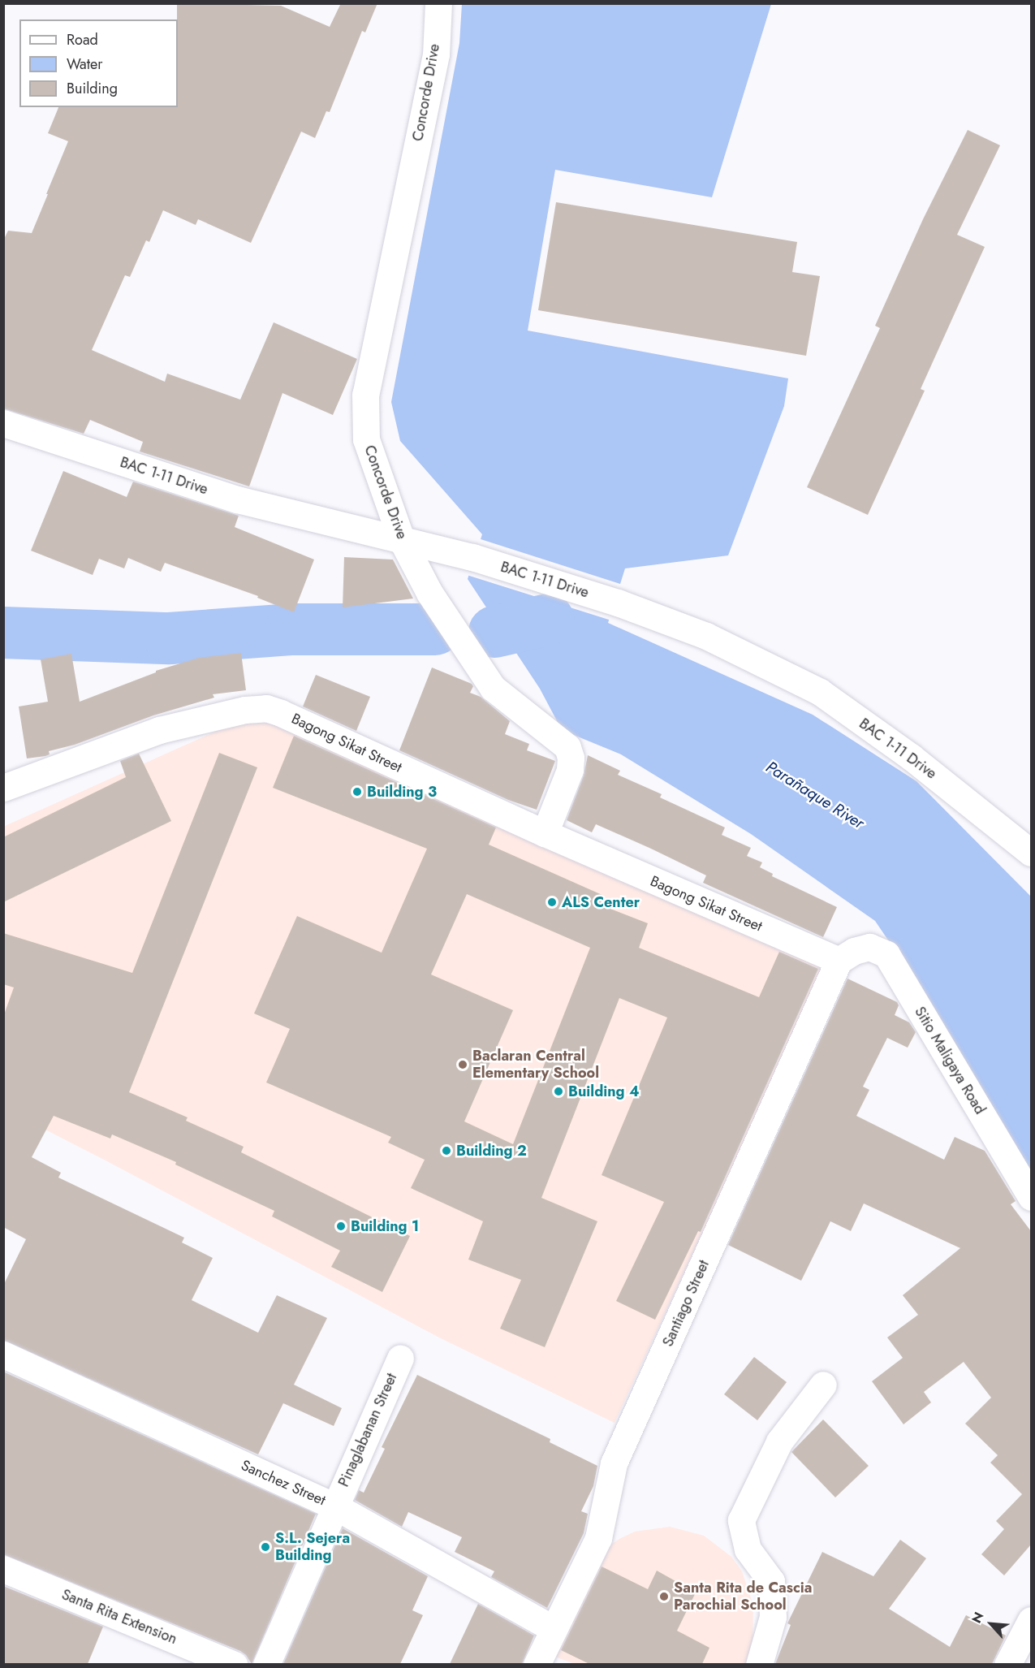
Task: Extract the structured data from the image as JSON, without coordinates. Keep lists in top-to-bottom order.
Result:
{
  "streets": {
    "street": [
      "Concorde Drive",
      "BAC 1-11 Drive",
      "Bagong Sikat Street",
      "Sitio Maligaya Road",
      "Santiago Street",
      "Pinaglabanan Street",
      "Sanchez Street",
      "Santa Rita Extension"
    ]
  },
  "crossings": [
    ["Concorde Drive", "BAC 1-11 Drive"],
    ["Concorde Drive", "Bagong Sikat Street"],
    ["Bagong Sikat Street", "Sitio Maligaya Road"],
    ["Bagong Sikat Street", "Santiago Street"],
    ["Sitio Maligaya Road", "Santiago Street"],
    ["Santiago Street", "Sanchez Street"],
    ["Pinaglabanan Street", "Sanchez Street"]
  ],
  "water": ["Parañaque River"],
  "places": [
    "Building 3",
    "ALS Center",
    "Baclaran Central Elementary School",
    "Building 4",
    "Building 2",
    "Building 1",
    "S.L. Sejera Building",
    "Santa Rita de Cascia Parochial School"
  ],
  "legend": ["Road", "Water", "Building"],
  "north": "top left"
}
